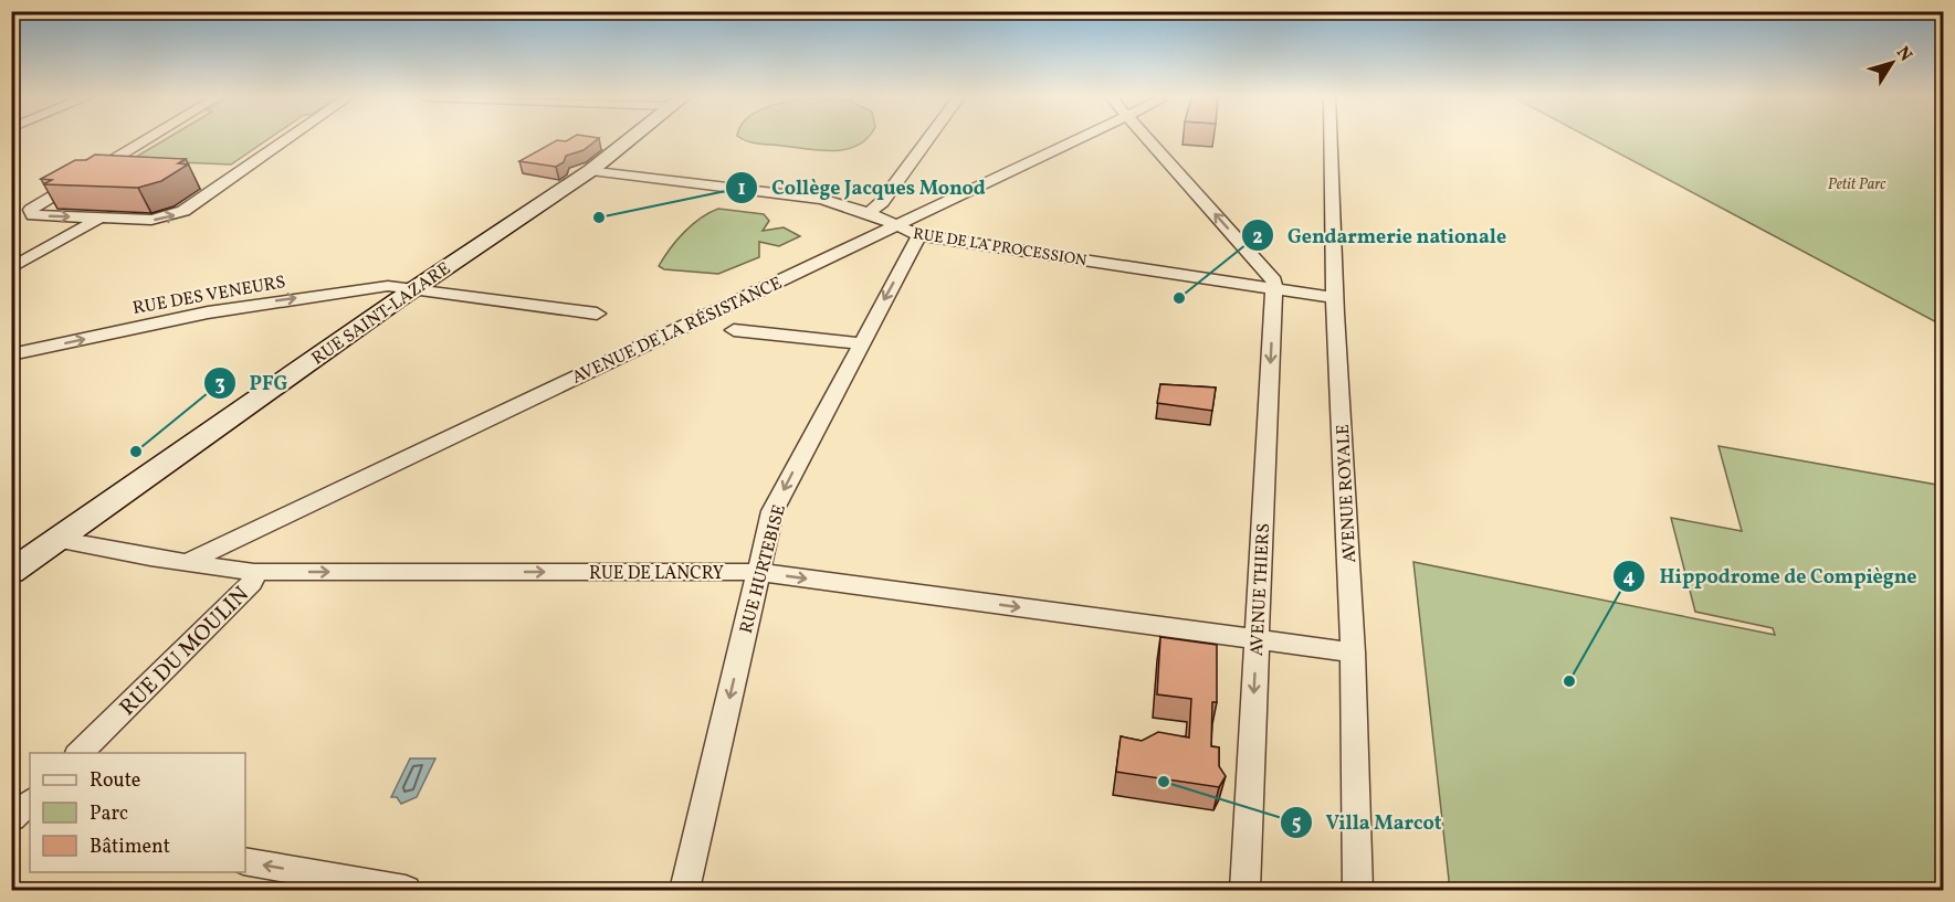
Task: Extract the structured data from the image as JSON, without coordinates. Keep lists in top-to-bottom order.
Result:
{
  "streets": {
    "main road": ["RUE SAINT-LAZARE"],
    "street": [
      "RUE DE LA PROCESSION",
      "RUE DES VENEURS",
      "AVENUE DE LA RÉSISTANCE",
      "AVENUE ROYALE",
      "RUE HURTEBISE",
      "RUE DE LANCRY",
      "AVENUE THIERS",
      "RUE DU MOULIN"
    ]
  },
  "crossings": [
    ["RUE DE LA PROCESSION", "RUE SAINT-LAZARE"],
    ["RUE DE LA PROCESSION", "AVENUE DE LA RÉSISTANCE"],
    ["RUE DE LA PROCESSION", "AVENUE ROYALE"],
    ["RUE DE LA PROCESSION", "RUE HURTEBISE"],
    ["RUE DE LA PROCESSION", "AVENUE THIERS"],
    ["RUE DES VENEURS", "RUE SAINT-LAZARE"],
    ["RUE SAINT-LAZARE", "RUE DE LANCRY"],
    ["AVENUE DE LA RÉSISTANCE", "RUE DE LANCRY"],
    ["AVENUE ROYALE", "RUE DE LANCRY"],
    ["RUE HURTEBISE", "RUE DE LANCRY"],
    ["RUE DE LANCRY", "AVENUE THIERS"],
    ["RUE DE LANCRY", "RUE DU MOULIN"]
  ],
  "one_way": ["RUE HURTEBISE", "RUE DE LANCRY", "AVENUE THIERS"],
  "parks": ["Petit Parc"],
  "places": [
    "Collège Jacques Monod",
    "Gendarmerie nationale",
    "PFG",
    "Hippodrome de Compiègne",
    "Villa Marcot"
  ],
  "legend": ["Route", "Parc", "Bâtiment"],
  "north": "top right"
}
